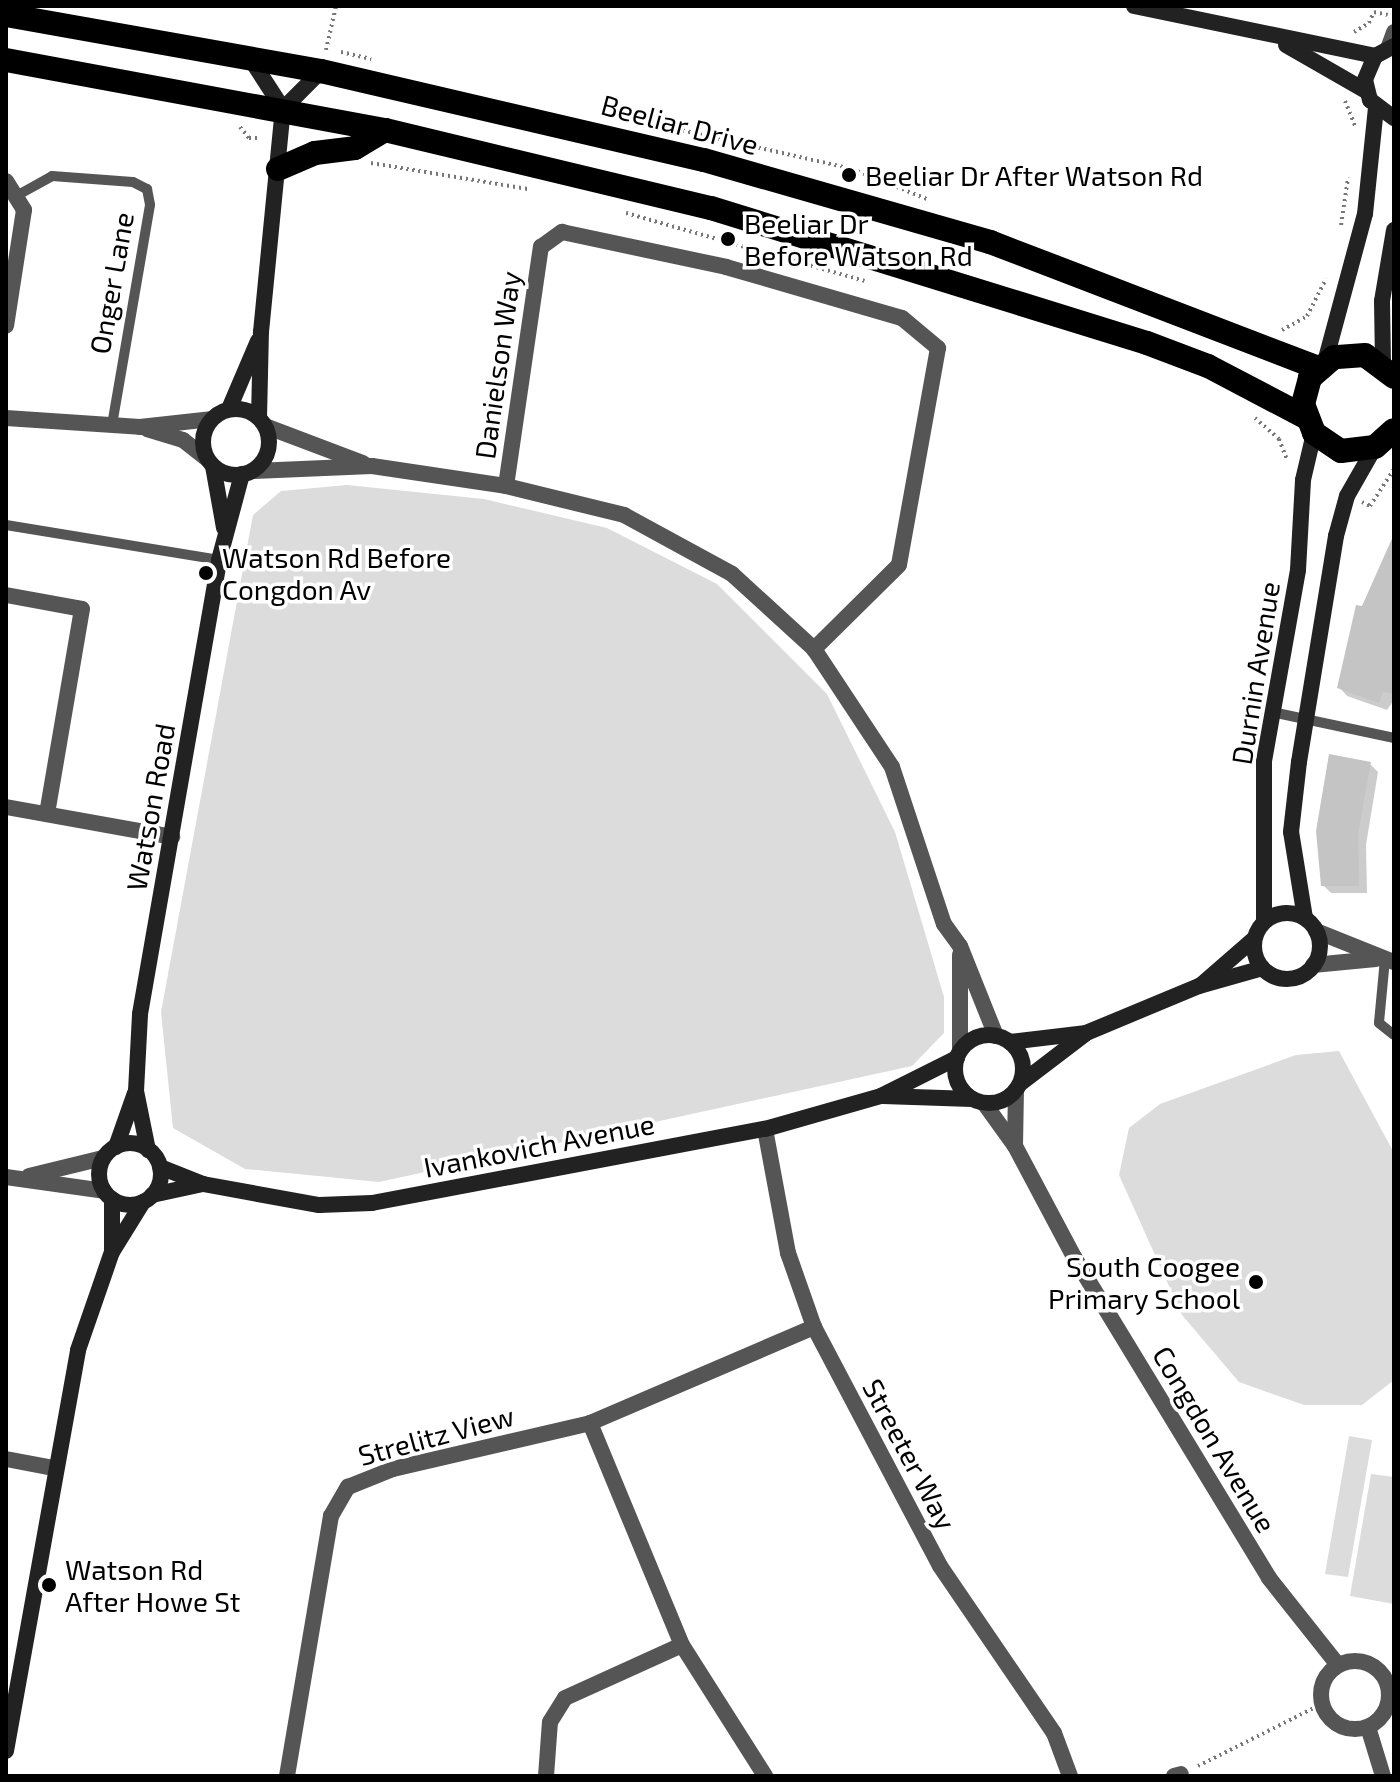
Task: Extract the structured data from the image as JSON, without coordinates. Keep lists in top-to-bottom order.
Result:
{
  "streets": {
    "highway": ["Beeliar Drive"],
    "street": [
      "Danielson Way",
      "Durnin Avenue",
      "Watson Road",
      "Ivankovich Avenue",
      "Strelitz View",
      "Congdon Avenue",
      "Streeter Way"
    ],
    "lane": ["Onger Lane"]
  },
  "crossings": [
    ["Watson Road", "Ivankovich Avenue"],
    ["Ivankovich Avenue", "Congdon Avenue"],
    ["Ivankovich Avenue", "Streeter Way"],
    ["Strelitz View", "Streeter Way"]
  ],
  "places": [
    "Beeliar Dr After Watson Rd",
    "Beeliar Dr Before Watson Rd",
    "Watson Rd Before Congdon Av",
    "South Coogee Primary School",
    "Watson Rd After Howe St"
  ]
}
